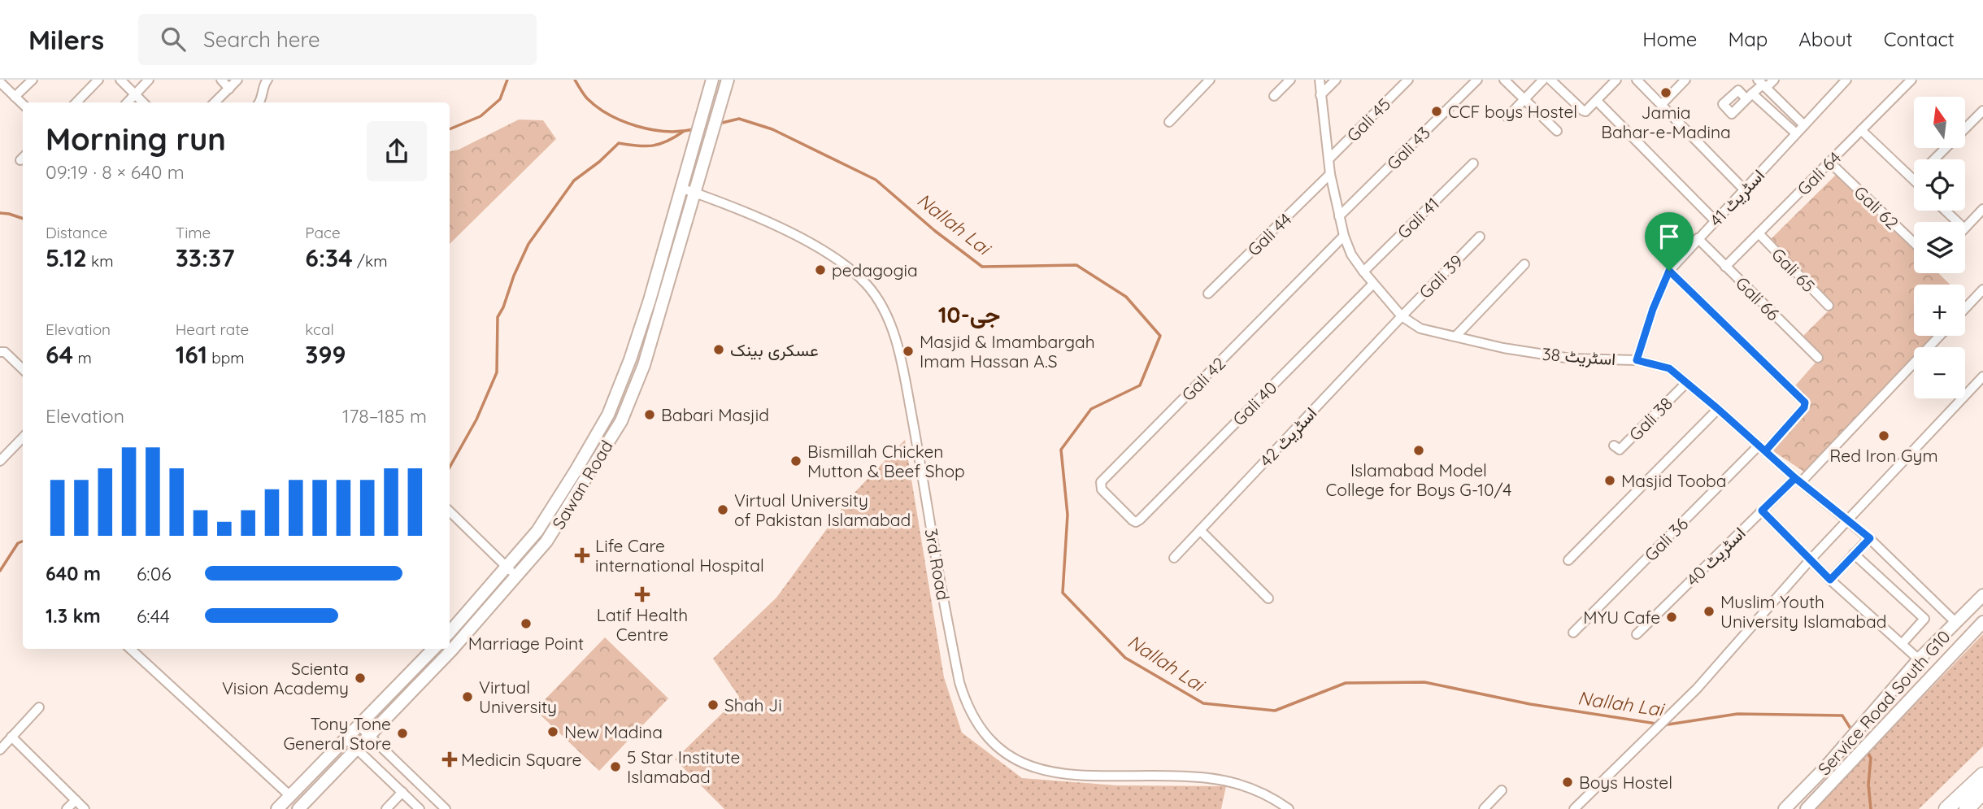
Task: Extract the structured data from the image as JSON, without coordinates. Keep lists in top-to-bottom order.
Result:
{
  "streets": {
    "main road": ["Sawan Road", "Service Road South G10"],
    "street": [
      "Gali 45",
      "Gali 43",
      "Gali 64",
      "اسٹریٹ 41",
      "Gali 62",
      "Gali 41",
      "Gali 44",
      "Gali 65",
      "Gali 39",
      "Gali 66",
      "اسٹریٹ 38",
      "Gali 42",
      "Gali 40",
      "Gali 38",
      "اسٹریٹ 42",
      "Gali 36",
      "اسٹریٹ 40",
      "3rd Road"
    ]
  },
  "crossings": [
    ["Gali 45", "اسٹریٹ 38"],
    ["Gali 43", "اسٹریٹ 38"],
    ["Gali 64", "Gali 62"],
    ["Gali 64", "Gali 65"],
    ["Gali 64", "Gali 66"],
    ["اسٹریٹ 41", "Gali 66"],
    ["اسٹریٹ 41", "اسٹریٹ 38"],
    ["اسٹریٹ 41", "Gali 36"],
    ["Gali 41", "اسٹریٹ 38"],
    ["Gali 44", "اسٹریٹ 38"],
    ["Gali 39", "اسٹریٹ 38"],
    ["Gali 39", "اسٹریٹ 42"],
    ["اسٹریٹ 38", "Gali 42"],
    ["اسٹریٹ 38", "Gali 40"],
    ["اسٹریٹ 38", "Gali 38"],
    ["اسٹریٹ 38", "اسٹریٹ 42"],
    ["اسٹریٹ 38", "Gali 36"],
    ["اسٹریٹ 38", "اسٹریٹ 40"],
    ["اسٹریٹ 38", "Service Road South G10"],
    ["Gali 42", "Gali 40"],
    ["Sawan Road", "3rd Road"]
  ],
  "districts": ["جی-10"],
  "water": ["Nallah Lai"],
  "places": {
    "other": [
      "Jamia Bahar-e-Madina",
      "CCF boys Hostel",
      "pedagogia",
      "عسکری بینک",
      "Masjid & Imambargah Imam Hassan A.S",
      "Babari Masjid",
      "Red Iron Gym",
      "Islamabad Model College for Boys G-10/4",
      "Bismillah Chicken Mutton & Beef Shop",
      "Masjid Tooba",
      "Virtual University of Pakistan Islamabad",
      "Muslim Youth University Islamabad",
      "MYU Cafe",
      "Marriage Point",
      "Scienta Vision Academy",
      "Virtual University",
      "Shah Ji",
      "New Madina",
      "Tony Tone General Store",
      "5 Star Institute Islamabad",
      "Boys Hostel"
    ],
    "health": ["Life Care international Hospital", "Latif Health Centre", "Medicin Square"]
  },
  "north": "top",
  "page": {
    "header": "Milers",
    "search": "Search here",
    "nav": [
      "Home",
      "Map",
      "About",
      "Contact"
    ],
    "map_buttons": ["+", "−"],
    "heading": ["Morning run", "09:19 · 8 × 640 m"],
    "stats": [
      ["Distance", "5.12 km"],
      ["Time", "33:37"],
      ["Pace", "6:34 /km"],
      ["Elevation", "64 m"],
      ["Heart rate", "161 bpm"],
      ["kcal", "399"]
    ],
    "chart": ["Elevation", "178–185 m"],
    "list": [
      {
        "name": "640 m",
        "note": "6:06"
      },
      {
        "name": "1.3 km",
        "note": "6:44"
      }
    ]
  }
}
